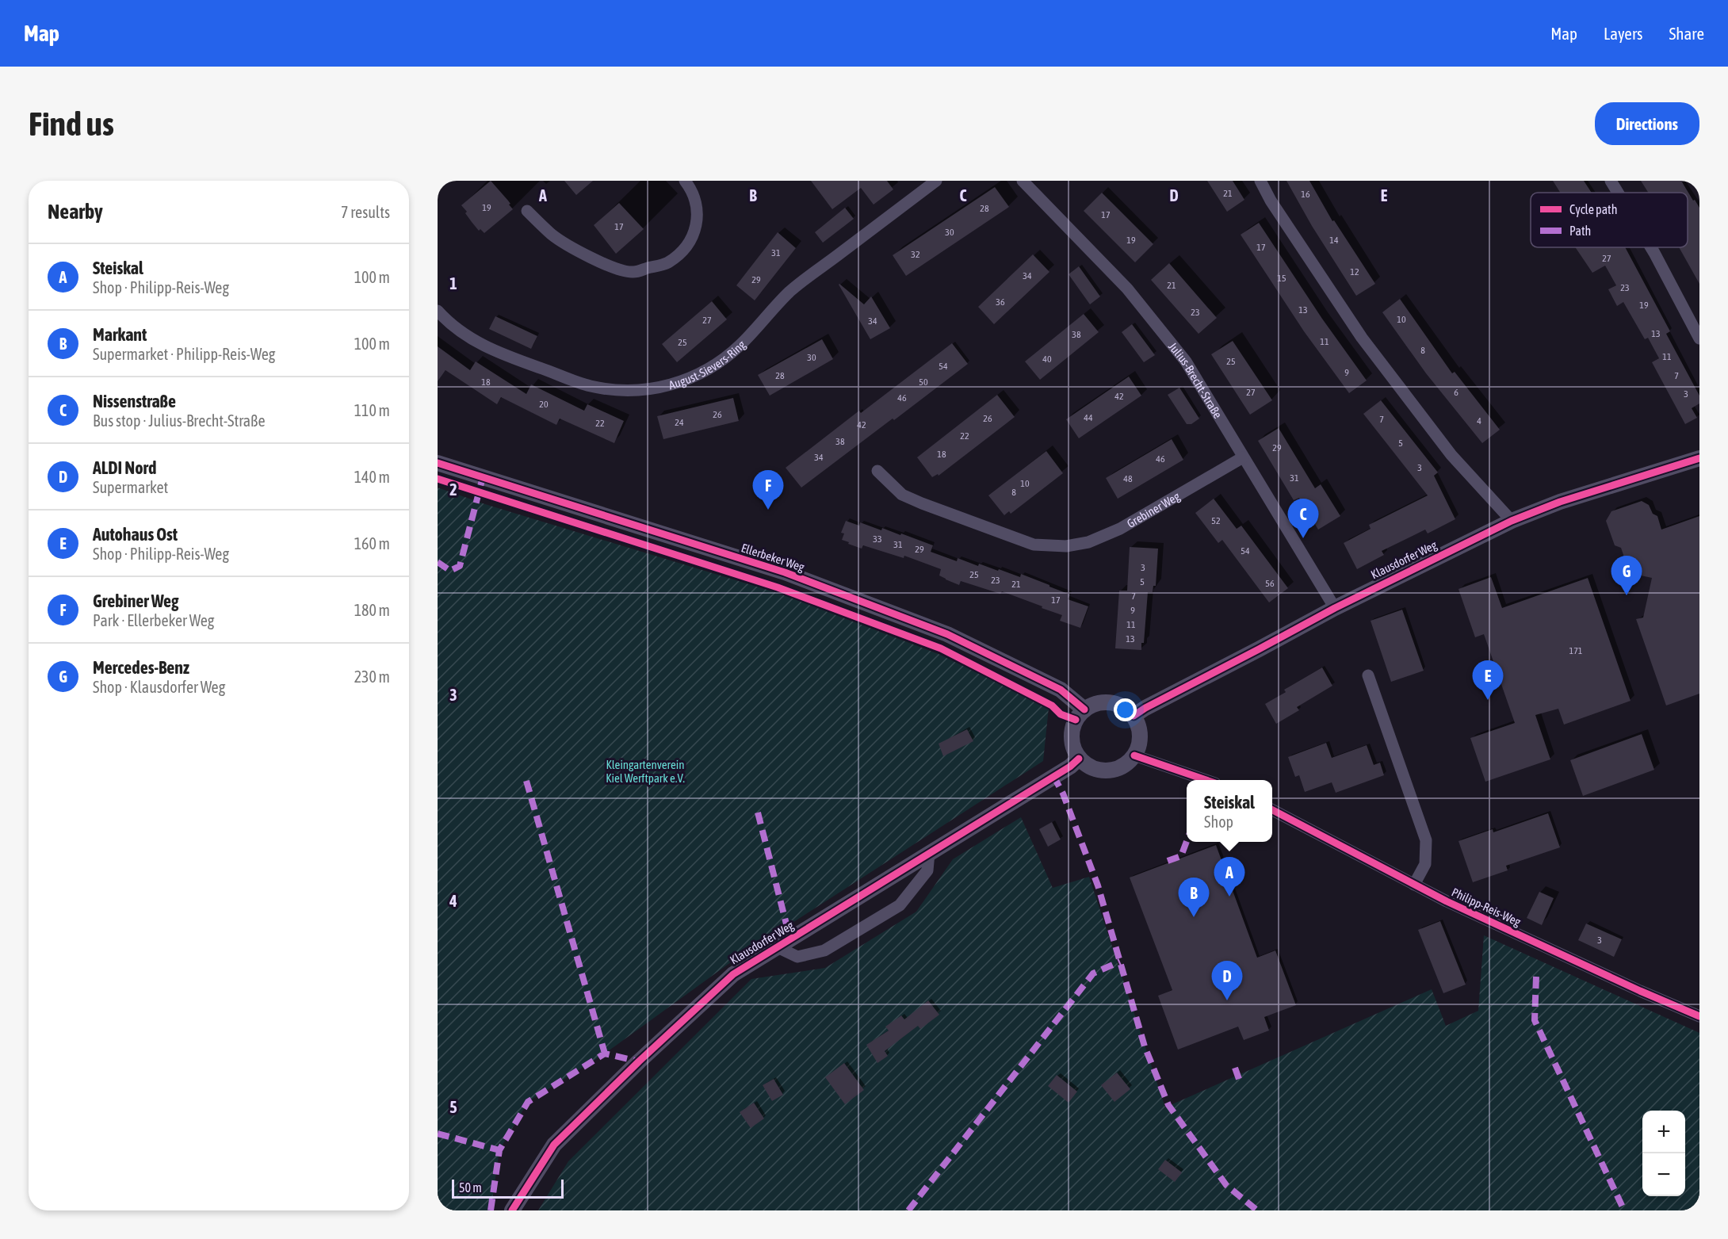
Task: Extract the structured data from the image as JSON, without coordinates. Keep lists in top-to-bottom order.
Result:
{
  "streets": {
    "street": [
      "August-Sievers-Ring",
      "Julius-Brecht-Straße",
      "Grebiner Weg",
      "Ellerbeker Weg",
      "Klausdorfer Weg",
      "Philipp-Reis-Weg"
    ]
  },
  "crossings": [
    ["Julius-Brecht-Straße", "Grebiner Weg"],
    ["Julius-Brecht-Straße", "Klausdorfer Weg"],
    ["Ellerbeker Weg", "Klausdorfer Weg"]
  ],
  "parks": ["Kleingartenverein Kiel Werftpark e.V."],
  "house_numbers": [
    "21",
    "16",
    "19",
    "28",
    "17",
    "17",
    "30",
    "19",
    "14",
    "17",
    "31",
    "32",
    "27",
    "12",
    "34",
    "15",
    "29",
    "21",
    "23",
    "36",
    "19",
    "13",
    "23",
    "10",
    "27",
    "34",
    "13",
    "38",
    "11",
    "25",
    "8",
    "11",
    "30",
    "40",
    "25",
    "54",
    "9",
    "28",
    "7",
    "18",
    "50",
    "27",
    "6",
    "3",
    "42",
    "46",
    "20",
    "26",
    "44",
    "26",
    "7",
    "4",
    "24",
    "22",
    "42",
    "22",
    "38",
    "5",
    "29",
    "18",
    "34",
    "46",
    "3",
    "31",
    "48",
    "10",
    "8",
    "52",
    "33",
    "31",
    "29",
    "54",
    "3",
    "25",
    "23",
    "5",
    "56",
    "21",
    "7",
    "17",
    "9",
    "11",
    "13",
    "171",
    "3"
  ],
  "legend": ["Cycle path", "Path"],
  "scale_bar": "50 m",
  "page": {
    "header": "Map",
    "nav": ["Map", "Layers", "Share"],
    "buttons": "Directions",
    "title": "Find us",
    "heading": ["Nearby", "7 results"],
    "list": [
      {
        "mark": "A",
        "name": "Steiskal",
        "note": "Shop · Philipp-Reis-Weg",
        "value": "100 m"
      },
      {
        "mark": "B",
        "name": "Markant",
        "note": "Supermarket · Philipp-Reis-Weg",
        "value": "100 m"
      },
      {
        "mark": "C",
        "name": "Nissenstraße",
        "note": "Bus stop · Julius-Brecht-Straße",
        "value": "110 m"
      },
      {
        "mark": "D",
        "name": "ALDI Nord",
        "note": "Supermarket",
        "value": "140 m"
      },
      {
        "mark": "E",
        "name": "Autohaus Ost",
        "note": "Shop · Philipp-Reis-Weg",
        "value": "160 m"
      },
      {
        "mark": "F",
        "name": "Grebiner Weg",
        "note": "Park · Ellerbeker Weg",
        "value": "180 m"
      },
      {
        "mark": "G",
        "name": "Mercedes-Benz",
        "note": "Shop · Klausdorfer Weg",
        "value": "230 m"
      }
    ],
    "pins": [
      "F",
      "C",
      "G",
      "E",
      "A",
      "B",
      "D"
    ],
    "popup": ["Steiskal", "Shop"],
    "map_buttons": ["+", "−"],
    "scale": "50 m"
  },
  "grid": {
    "columns": [
      "A",
      "B",
      "C",
      "D",
      "E"
    ],
    "rows": [
      "1",
      "2",
      "3",
      "4",
      "5"
    ]
  }
}
